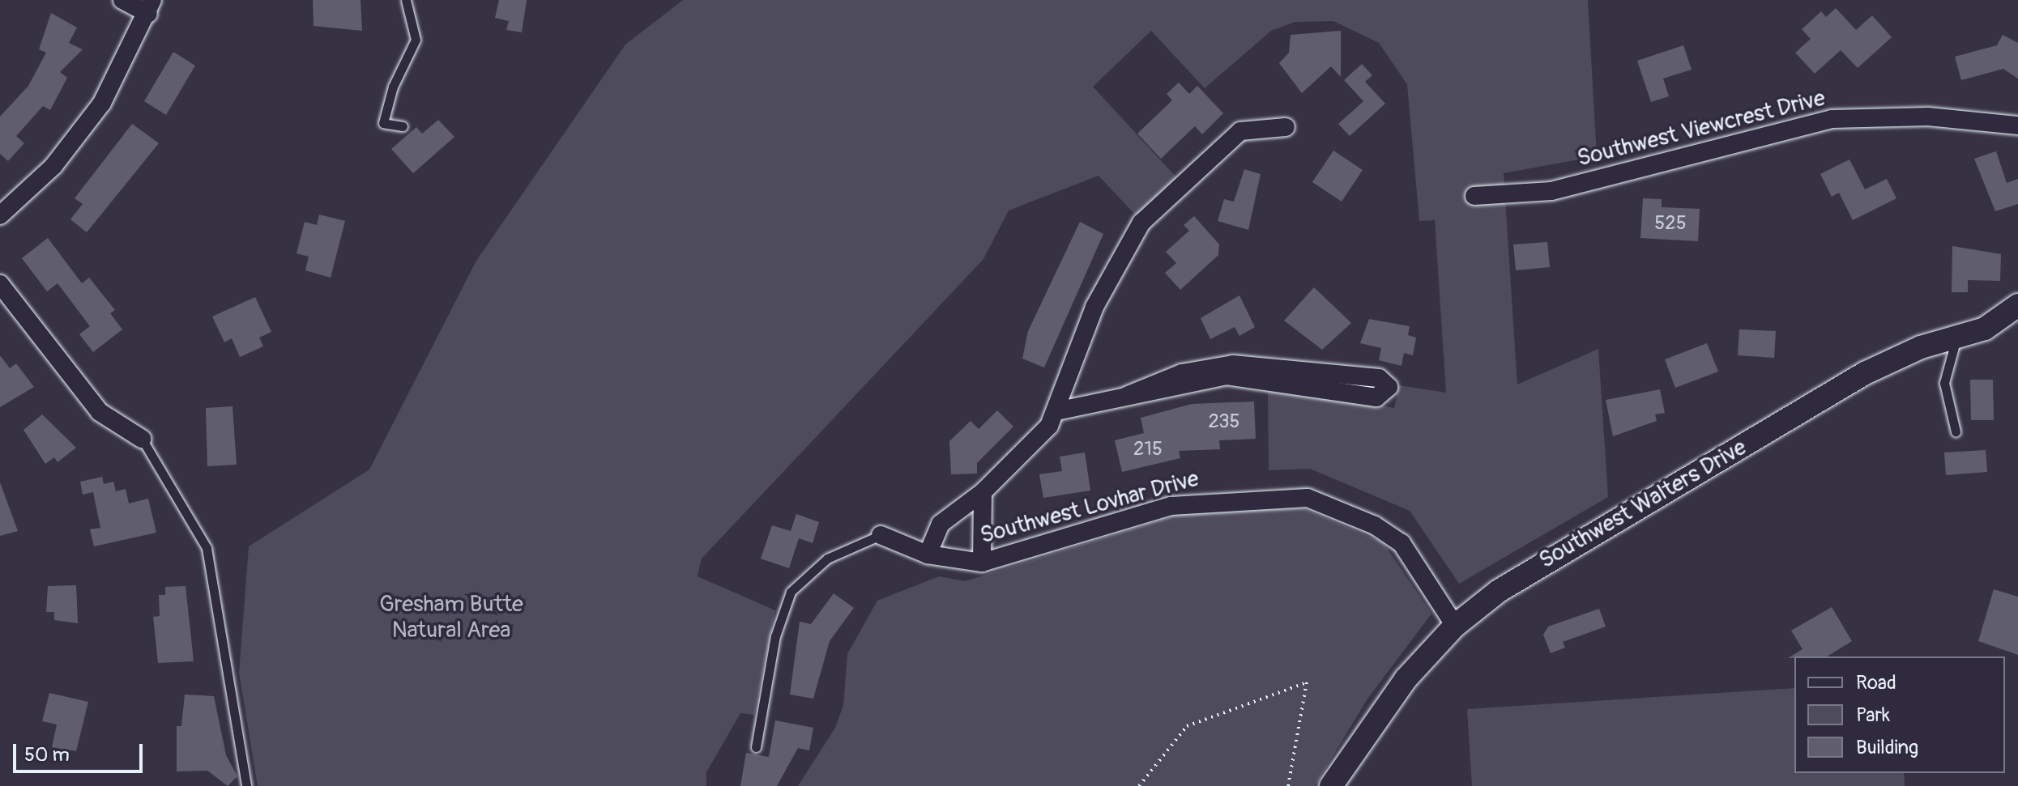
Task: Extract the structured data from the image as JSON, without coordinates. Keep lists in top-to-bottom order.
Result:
{
  "streets": {
    "street": ["Southwest Viewcrest Drive", "Southwest Walters Drive", "Southwest Lovhar Drive"]
  },
  "crossings": [
    ["Southwest Walters Drive", "Southwest Lovhar Drive"]
  ],
  "parks": ["Gresham Butte Natural Area"],
  "house_numbers": ["525", "235", "215"],
  "legend": ["Road", "Park", "Building"],
  "scale_bar": "50 m"
}
